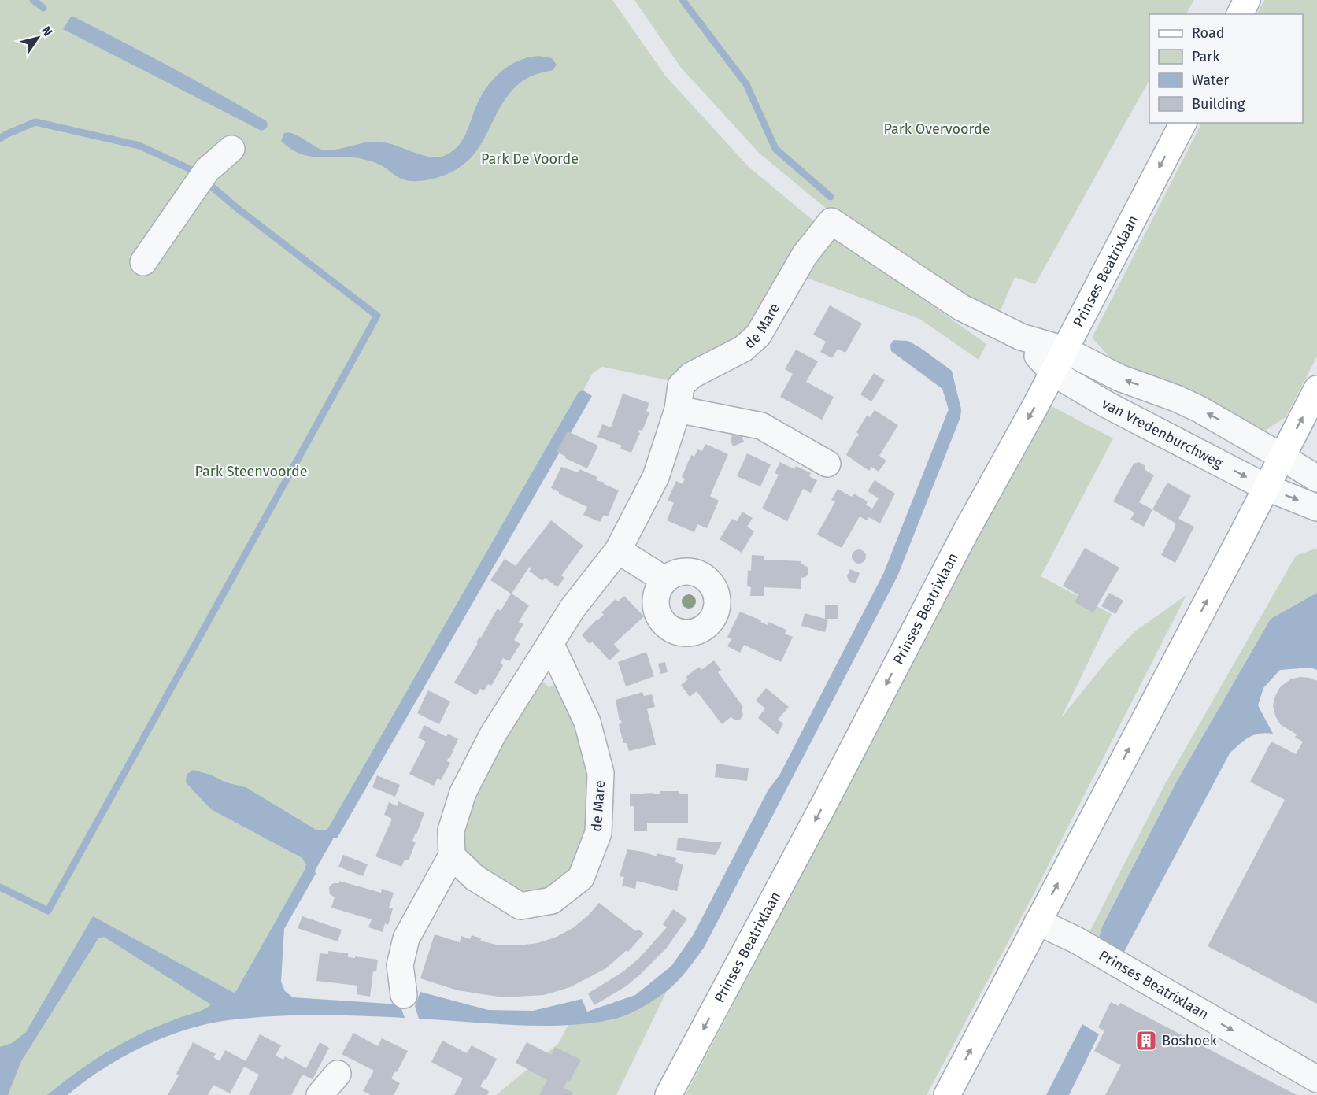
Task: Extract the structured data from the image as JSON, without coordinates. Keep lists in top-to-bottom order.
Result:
{
  "streets": {
    "main road": ["Prinses Beatrixlaan"],
    "street": ["de Mare", "van Vredenburchweg"]
  },
  "crossings": [
    ["Prinses Beatrixlaan", "van Vredenburchweg"],
    ["de Mare", "van Vredenburchweg"]
  ],
  "one_way": ["Prinses Beatrixlaan"],
  "parks": ["Park Overvoorde", "Park De Voorde", "Park Steenvoorde"],
  "places": {
    "building": ["Boshoek"]
  },
  "legend": [
    "Road",
    "Park",
    "Water",
    "Building"
  ],
  "north": "top right"
}
